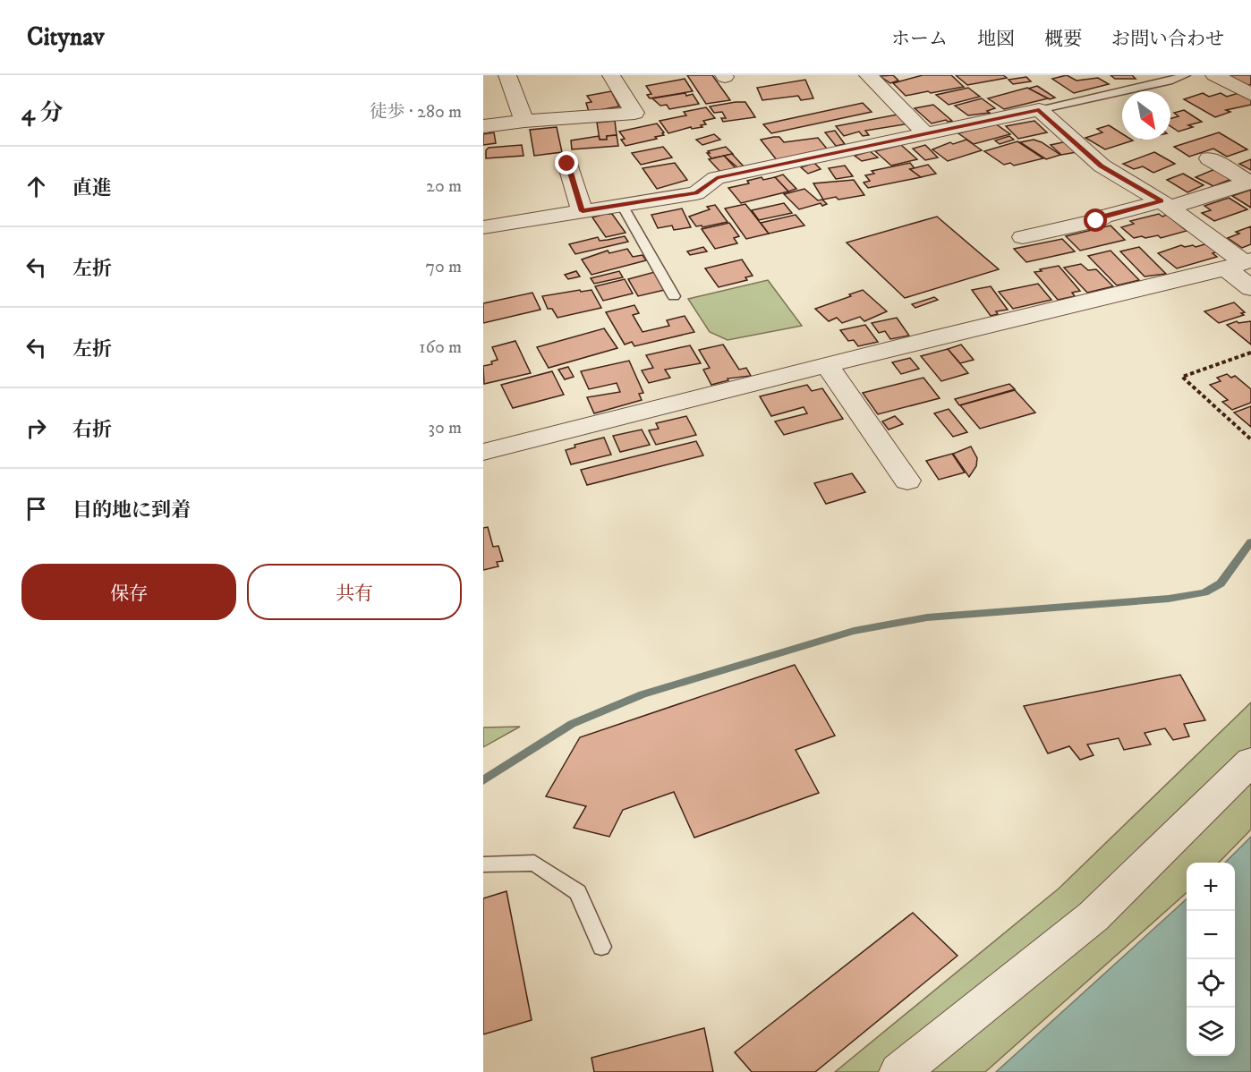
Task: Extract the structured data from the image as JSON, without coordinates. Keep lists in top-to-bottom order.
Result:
{
  "north": "bottom right",
  "page": {
    "header": "Citynav",
    "nav": [
      "ホーム",
      "地図",
      "概要",
      "お問い合わせ"
    ],
    "heading": ["4 分", "徒歩 · 280 m"],
    "list": [
      ["直進", "20 m"],
      ["左折", "70 m"],
      ["左折", "160 m"],
      ["右折", "30 m"],
      "目的地に到着"
    ],
    "buttons": ["保存", "共有"],
    "map_buttons": ["+", "−"]
  }
}
